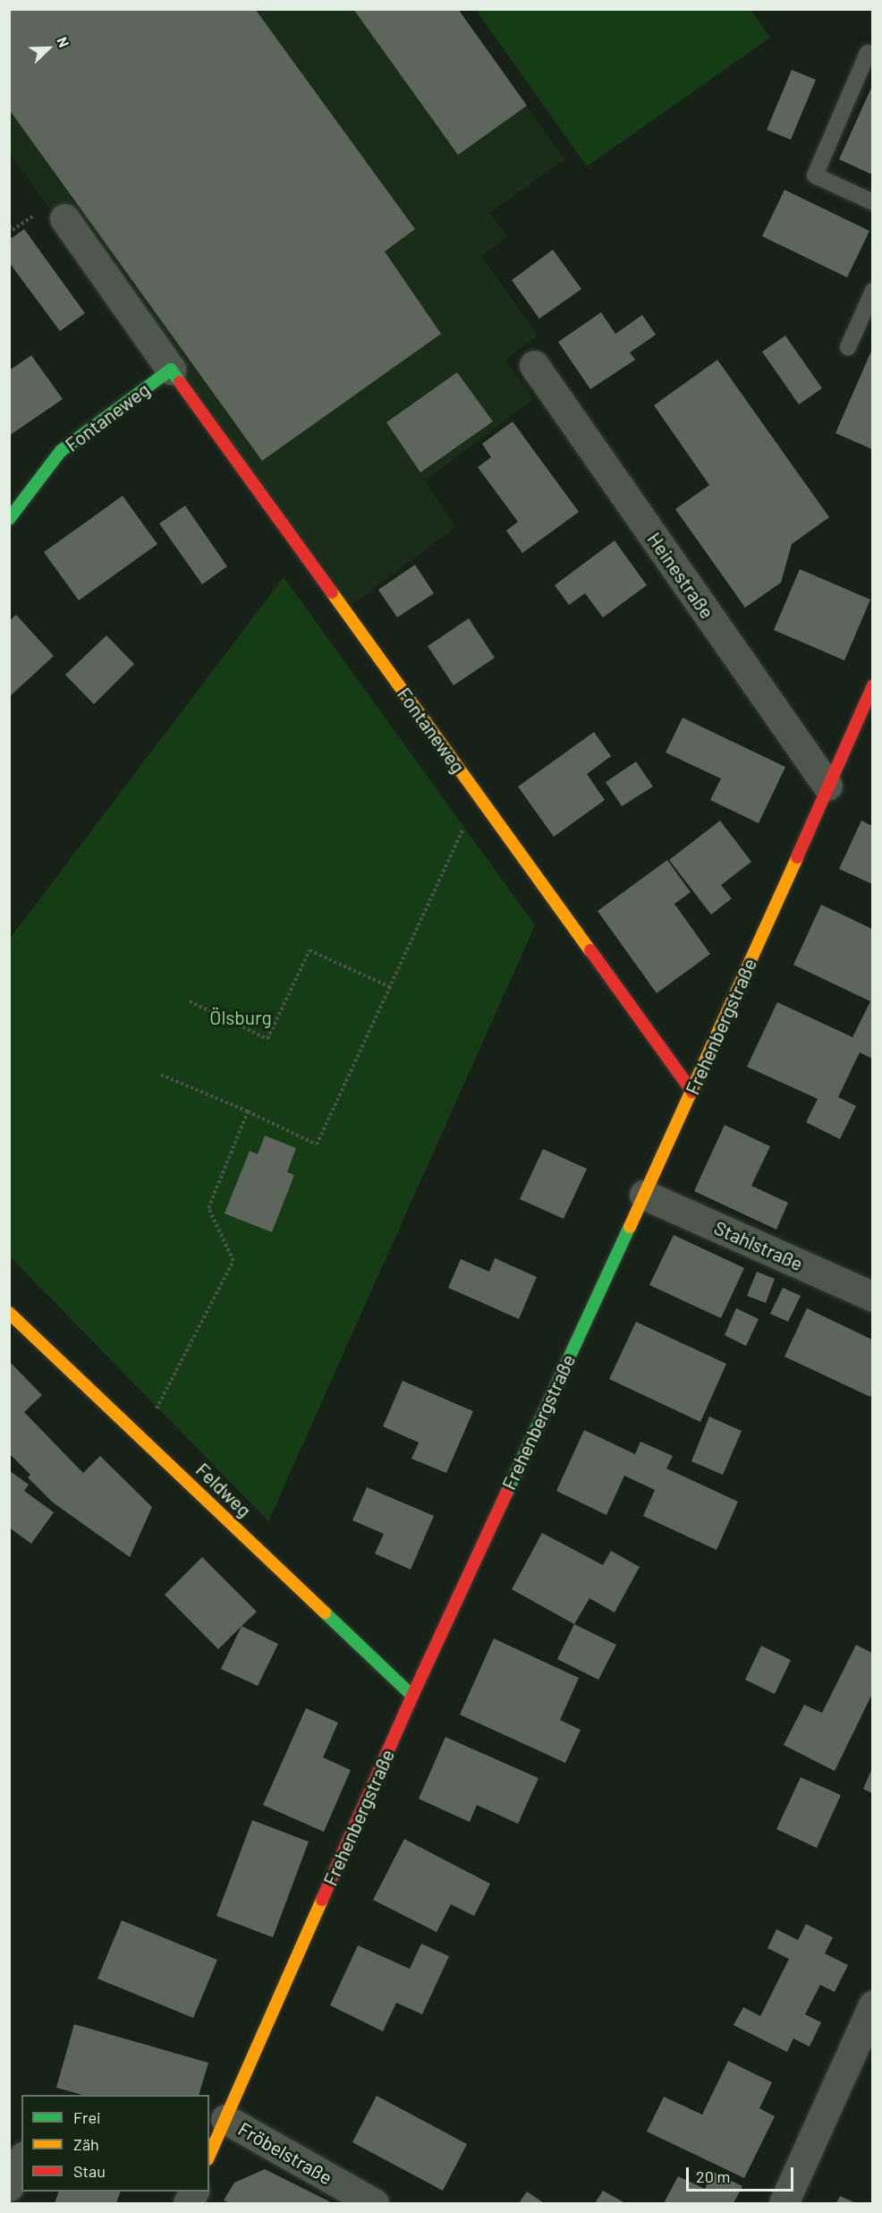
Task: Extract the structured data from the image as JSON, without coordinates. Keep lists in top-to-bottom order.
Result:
{
  "streets": {
    "street": [
      "Fontaneweg",
      "Heinestraße",
      "Frehenbergstraße",
      "Stahlstraße",
      "Feldweg",
      "Fröbelstraße"
    ]
  },
  "crossings": [
    ["Fontaneweg", "Frehenbergstraße"],
    ["Heinestraße", "Frehenbergstraße"],
    ["Frehenbergstraße", "Stahlstraße"],
    ["Frehenbergstraße", "Feldweg"],
    ["Frehenbergstraße", "Fröbelstraße"]
  ],
  "parks": ["Ölsburg"],
  "legend": ["Frei", "Zäh", "Stau"],
  "scale_bar": "20 m",
  "north": "top right"
}
